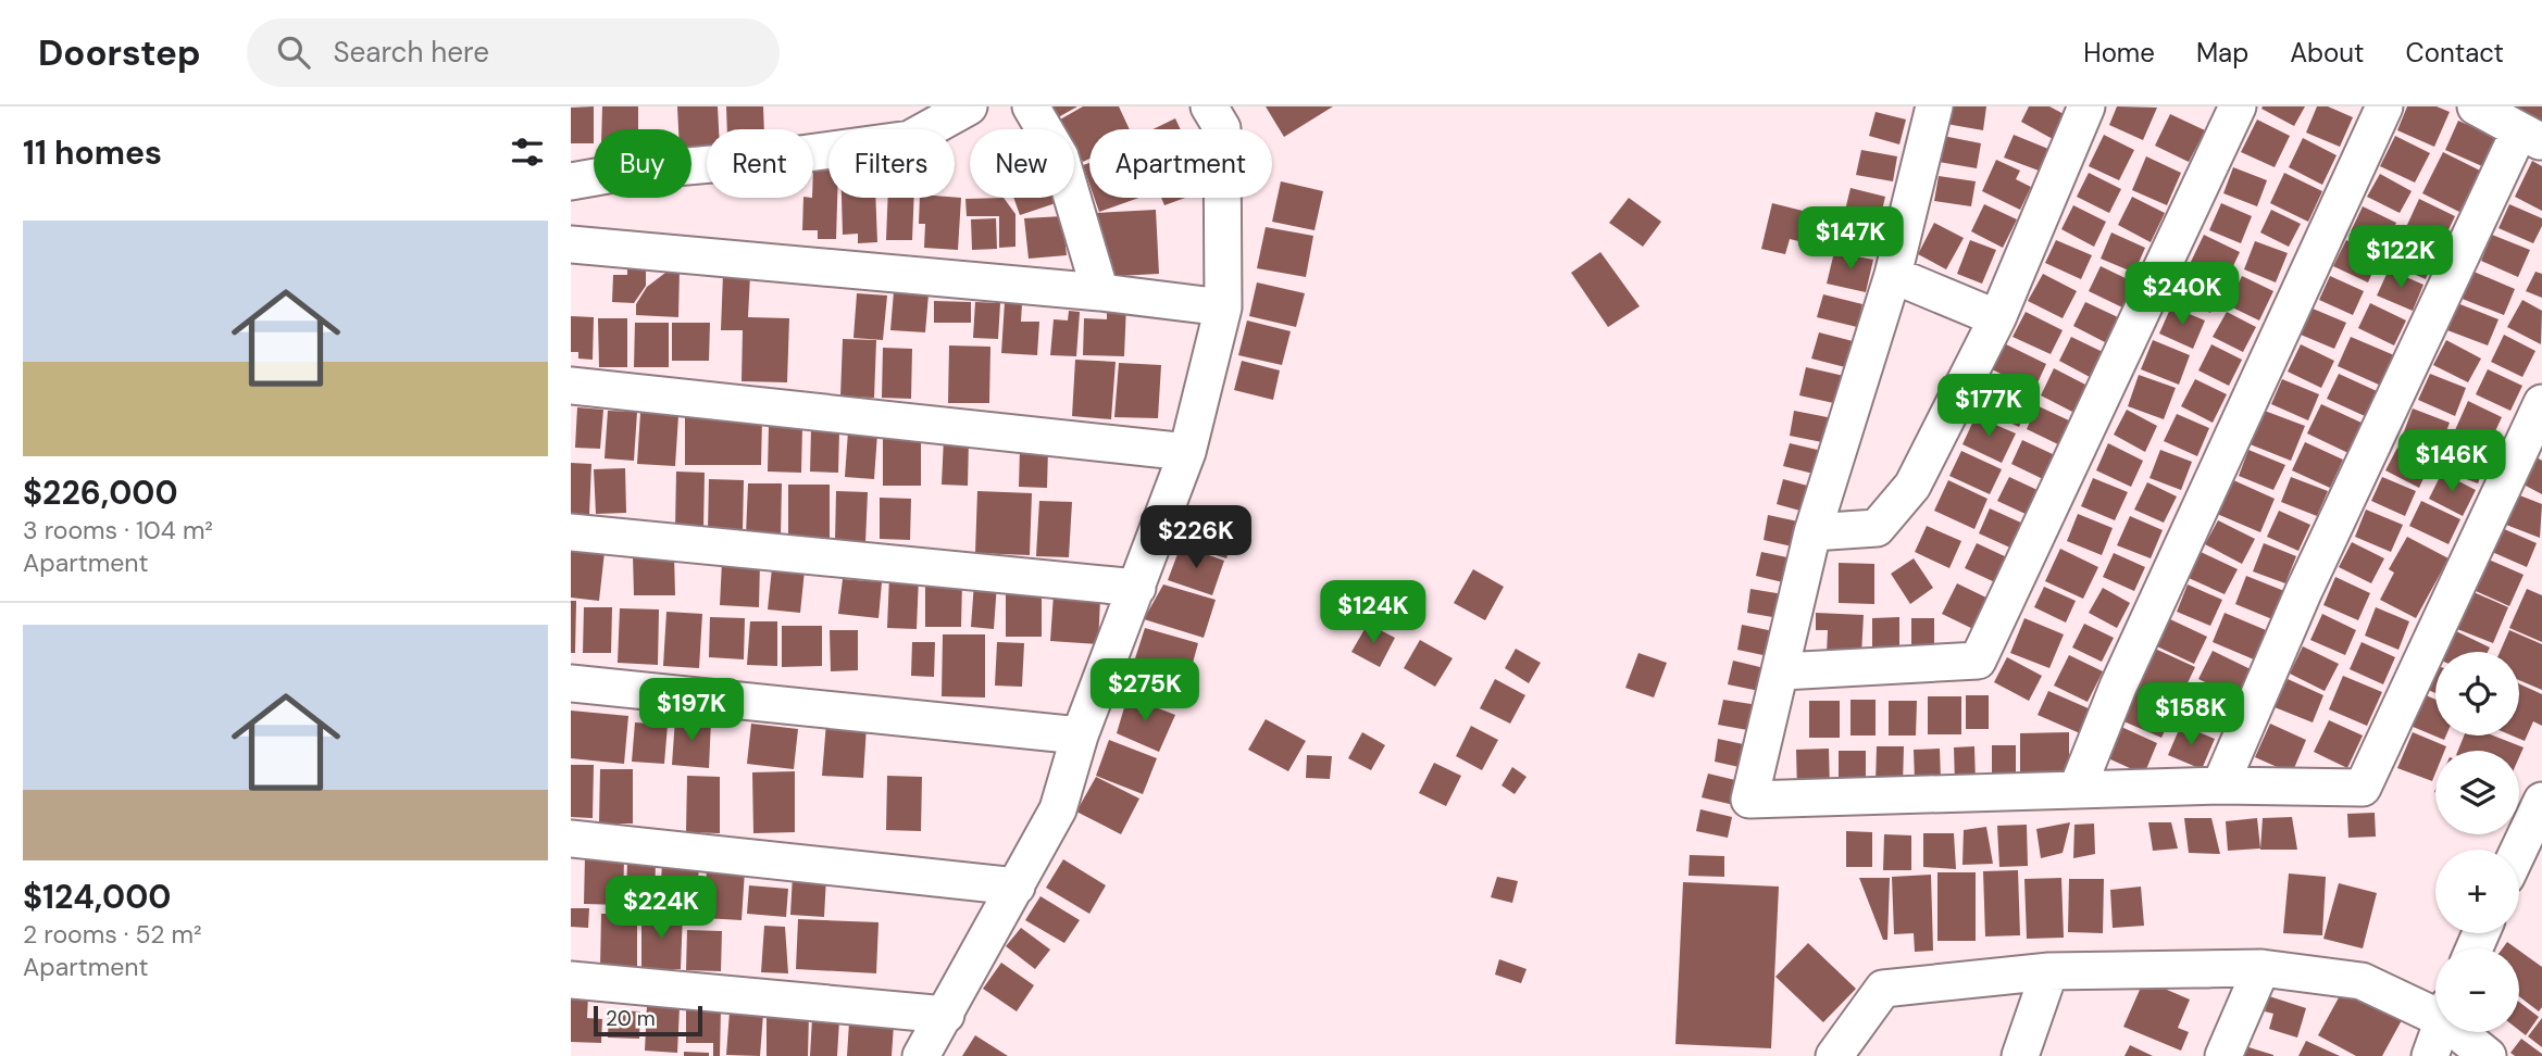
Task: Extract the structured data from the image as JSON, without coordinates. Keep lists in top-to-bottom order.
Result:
{
  "scale_bar": "20 m",
  "page": {
    "header": "Doorstep",
    "search": "Search here",
    "nav": [
      "Home",
      "Map",
      "About",
      "Contact"
    ],
    "heading": "11 homes",
    "chip": [
      "Buy",
      "Rent",
      "Filters",
      "New",
      "Apartment"
    ],
    "list": [
      {
        "name": "$226,000",
        "note": "3 rooms · 104 m² · Apartment"
      },
      {
        "name": "$124,000",
        "note": "2 rooms · 52 m² · Apartment"
      }
    ],
    "price": [
      "$147K",
      "$122K",
      "$240K",
      "$177K",
      "$146K",
      "$226K",
      "$124K",
      "$275K",
      "$197K",
      "$158K",
      "$224K"
    ],
    "map_buttons": ["+", "−"],
    "scale": "20 m"
  }
}
